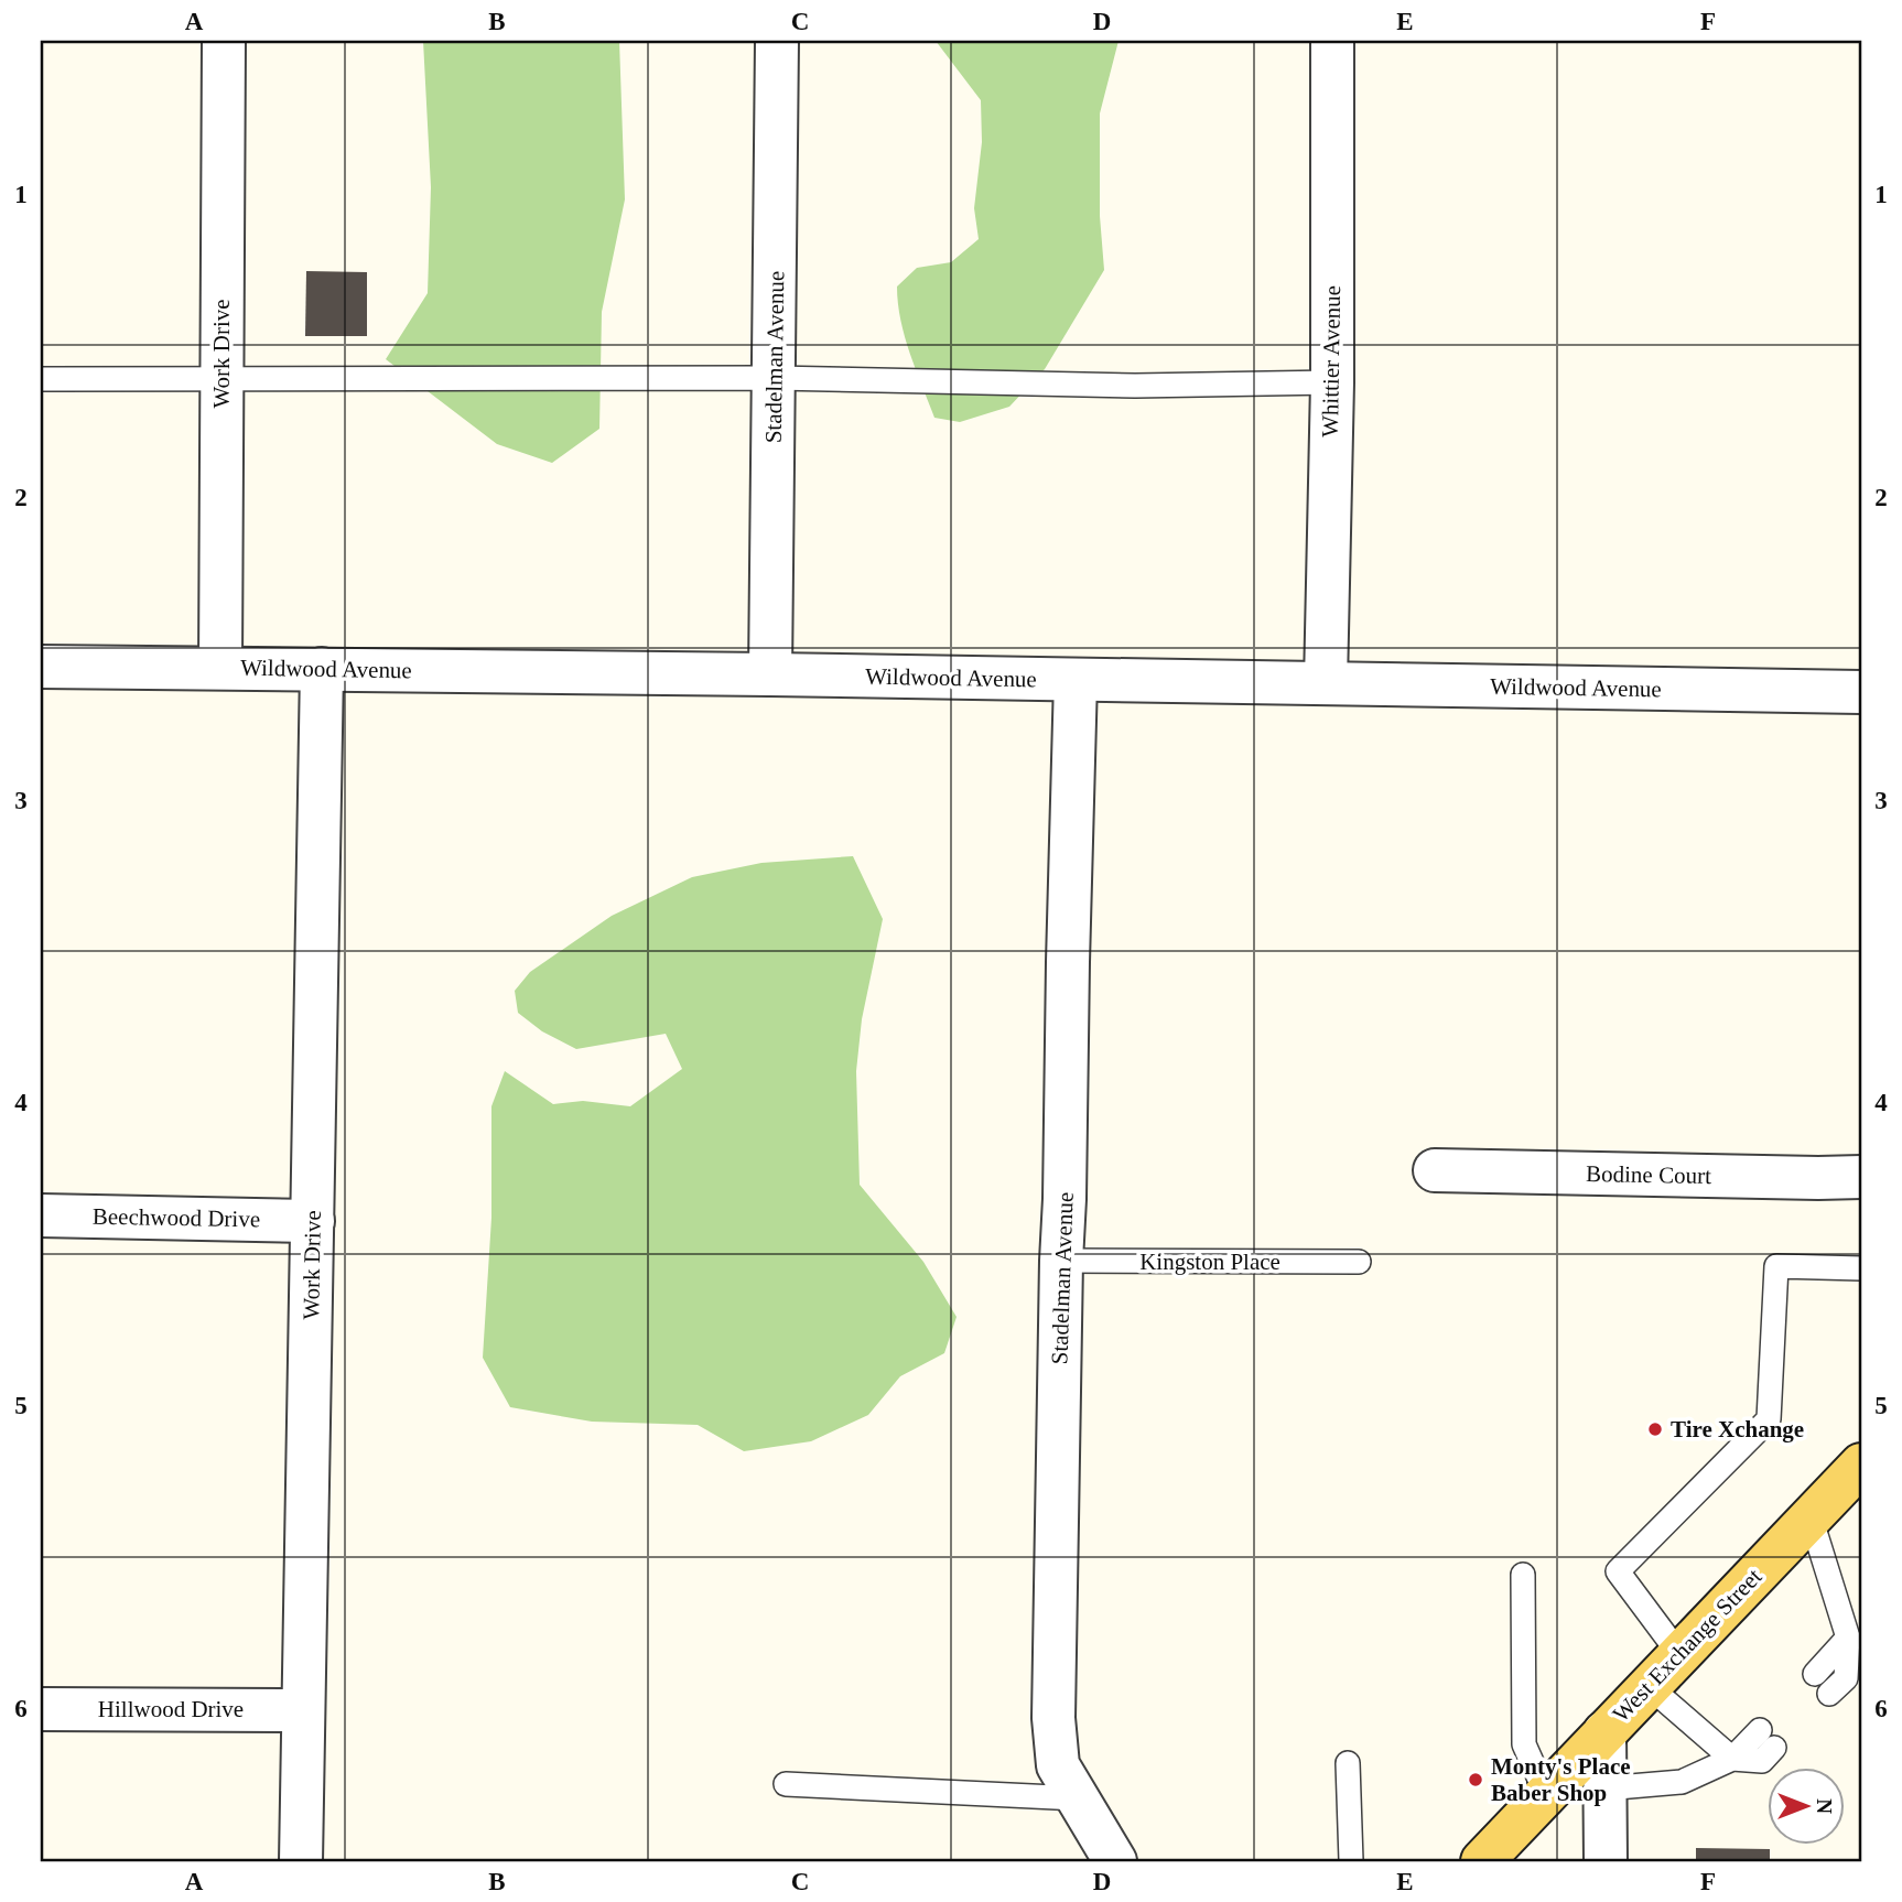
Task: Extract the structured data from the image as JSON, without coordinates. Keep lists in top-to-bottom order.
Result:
{
  "streets": {
    "main road": ["West Exchange Street"],
    "street": [
      "Work Drive",
      "Stadelman Avenue",
      "Whittier Avenue",
      "Wildwood Avenue",
      "Bodine Court",
      "Beechwood Drive",
      "Hillwood Drive"
    ],
    "lane": ["Kingston Place"]
  },
  "crossings": [
    ["Work Drive", "Wildwood Avenue"],
    ["Work Drive", "Beechwood Drive"],
    ["Work Drive", "Hillwood Drive"],
    ["Stadelman Avenue", "Wildwood Avenue"],
    ["Stadelman Avenue", "Kingston Place"],
    ["Whittier Avenue", "Wildwood Avenue"]
  ],
  "places": ["Tire Xchange", "Monty's Place Baber Shop"],
  "north": "right",
  "grid": {
    "columns": [
      "A",
      "B",
      "C",
      "D",
      "E",
      "F"
    ],
    "rows": [
      "1",
      "2",
      "3",
      "4",
      "5",
      "6"
    ]
  }
}
